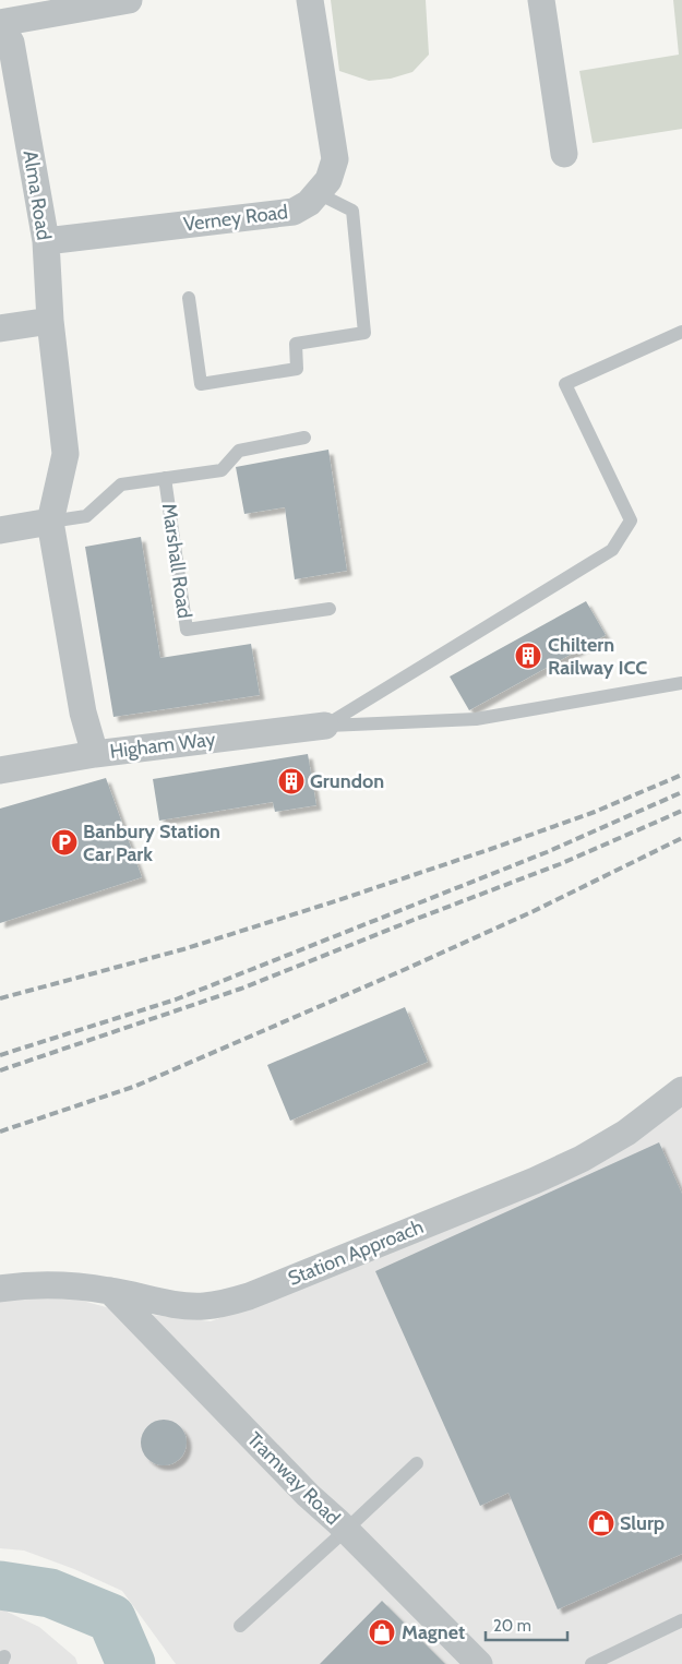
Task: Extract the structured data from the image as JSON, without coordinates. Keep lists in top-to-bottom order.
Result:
{
  "streets": {
    "street": [
      "Alma Road",
      "Verney Road",
      "Marshall Road",
      "Higham Way",
      "Station Approach",
      "Tramway Road"
    ]
  },
  "crossings": [
    ["Alma Road", "Verney Road"],
    ["Alma Road", "Marshall Road"],
    ["Station Approach", "Tramway Road"]
  ],
  "places": {
    "building": ["Chiltern Railway ICC", "Grundon"],
    "parking": ["Banbury Station Car Park"],
    "shop": ["Slurp", "Magnet"]
  },
  "scale_bar": "20 m"
}
